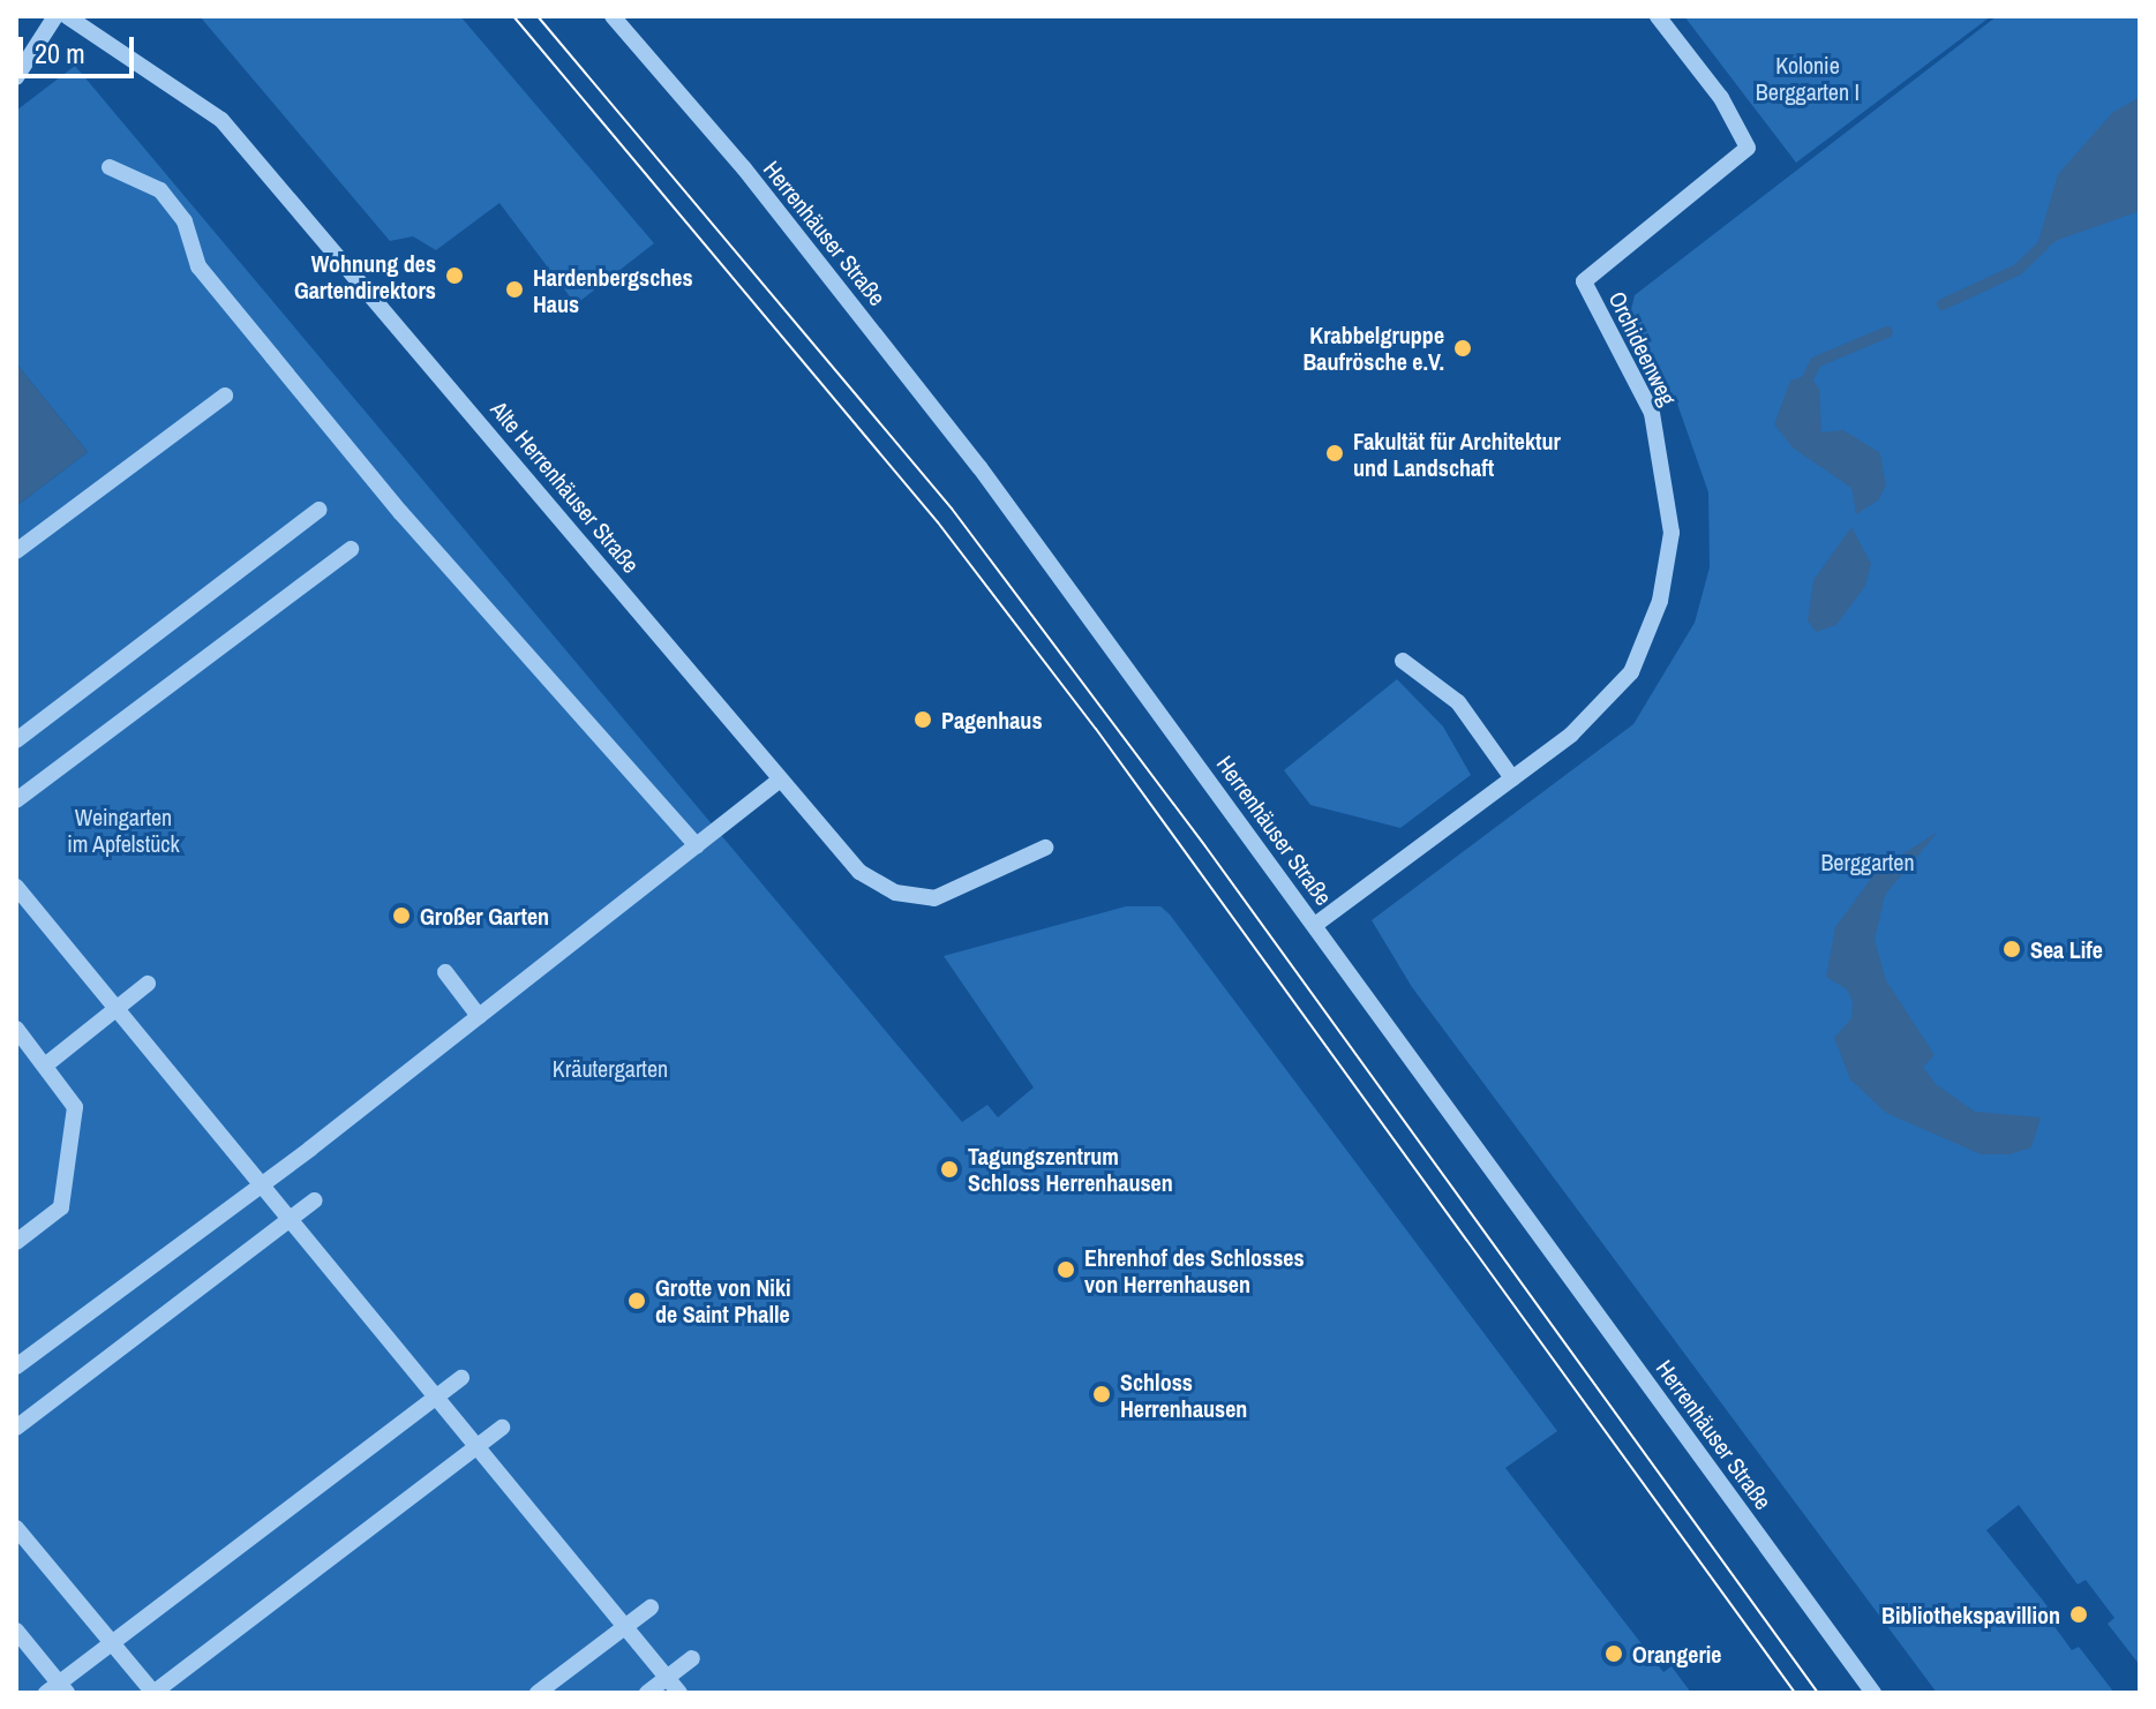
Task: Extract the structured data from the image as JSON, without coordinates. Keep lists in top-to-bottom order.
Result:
{
  "streets": {
    "street": ["Herrenhäuser Straße", "Orchideenweg", "Alte Herrenhäuser Straße"]
  },
  "crossings": [
    ["Herrenhäuser Straße", "Orchideenweg"]
  ],
  "parks": [
    "Kolonie Berggarten I",
    "Weingarten im Apfelstück",
    "Berggarten",
    "Kräutergarten"
  ],
  "places": [
    "Wohnung des Gartendirektors",
    "Hardenbergsches Haus",
    "Krabbelgruppe Baufrösche e.V.",
    "Fakultät für Architektur und Landschaft",
    "Pagenhaus",
    "Großer Garten",
    "Sea Life",
    "Tagungszentrum Schloss Herrenhausen",
    "Ehrenhof des Schlosses von Herrenhausen",
    "Grotte von Niki de Saint Phalle",
    "Schloss Herrenhausen",
    "Bibliothekspavillion",
    "Orangerie"
  ],
  "scale_bar": "20 m"
}
